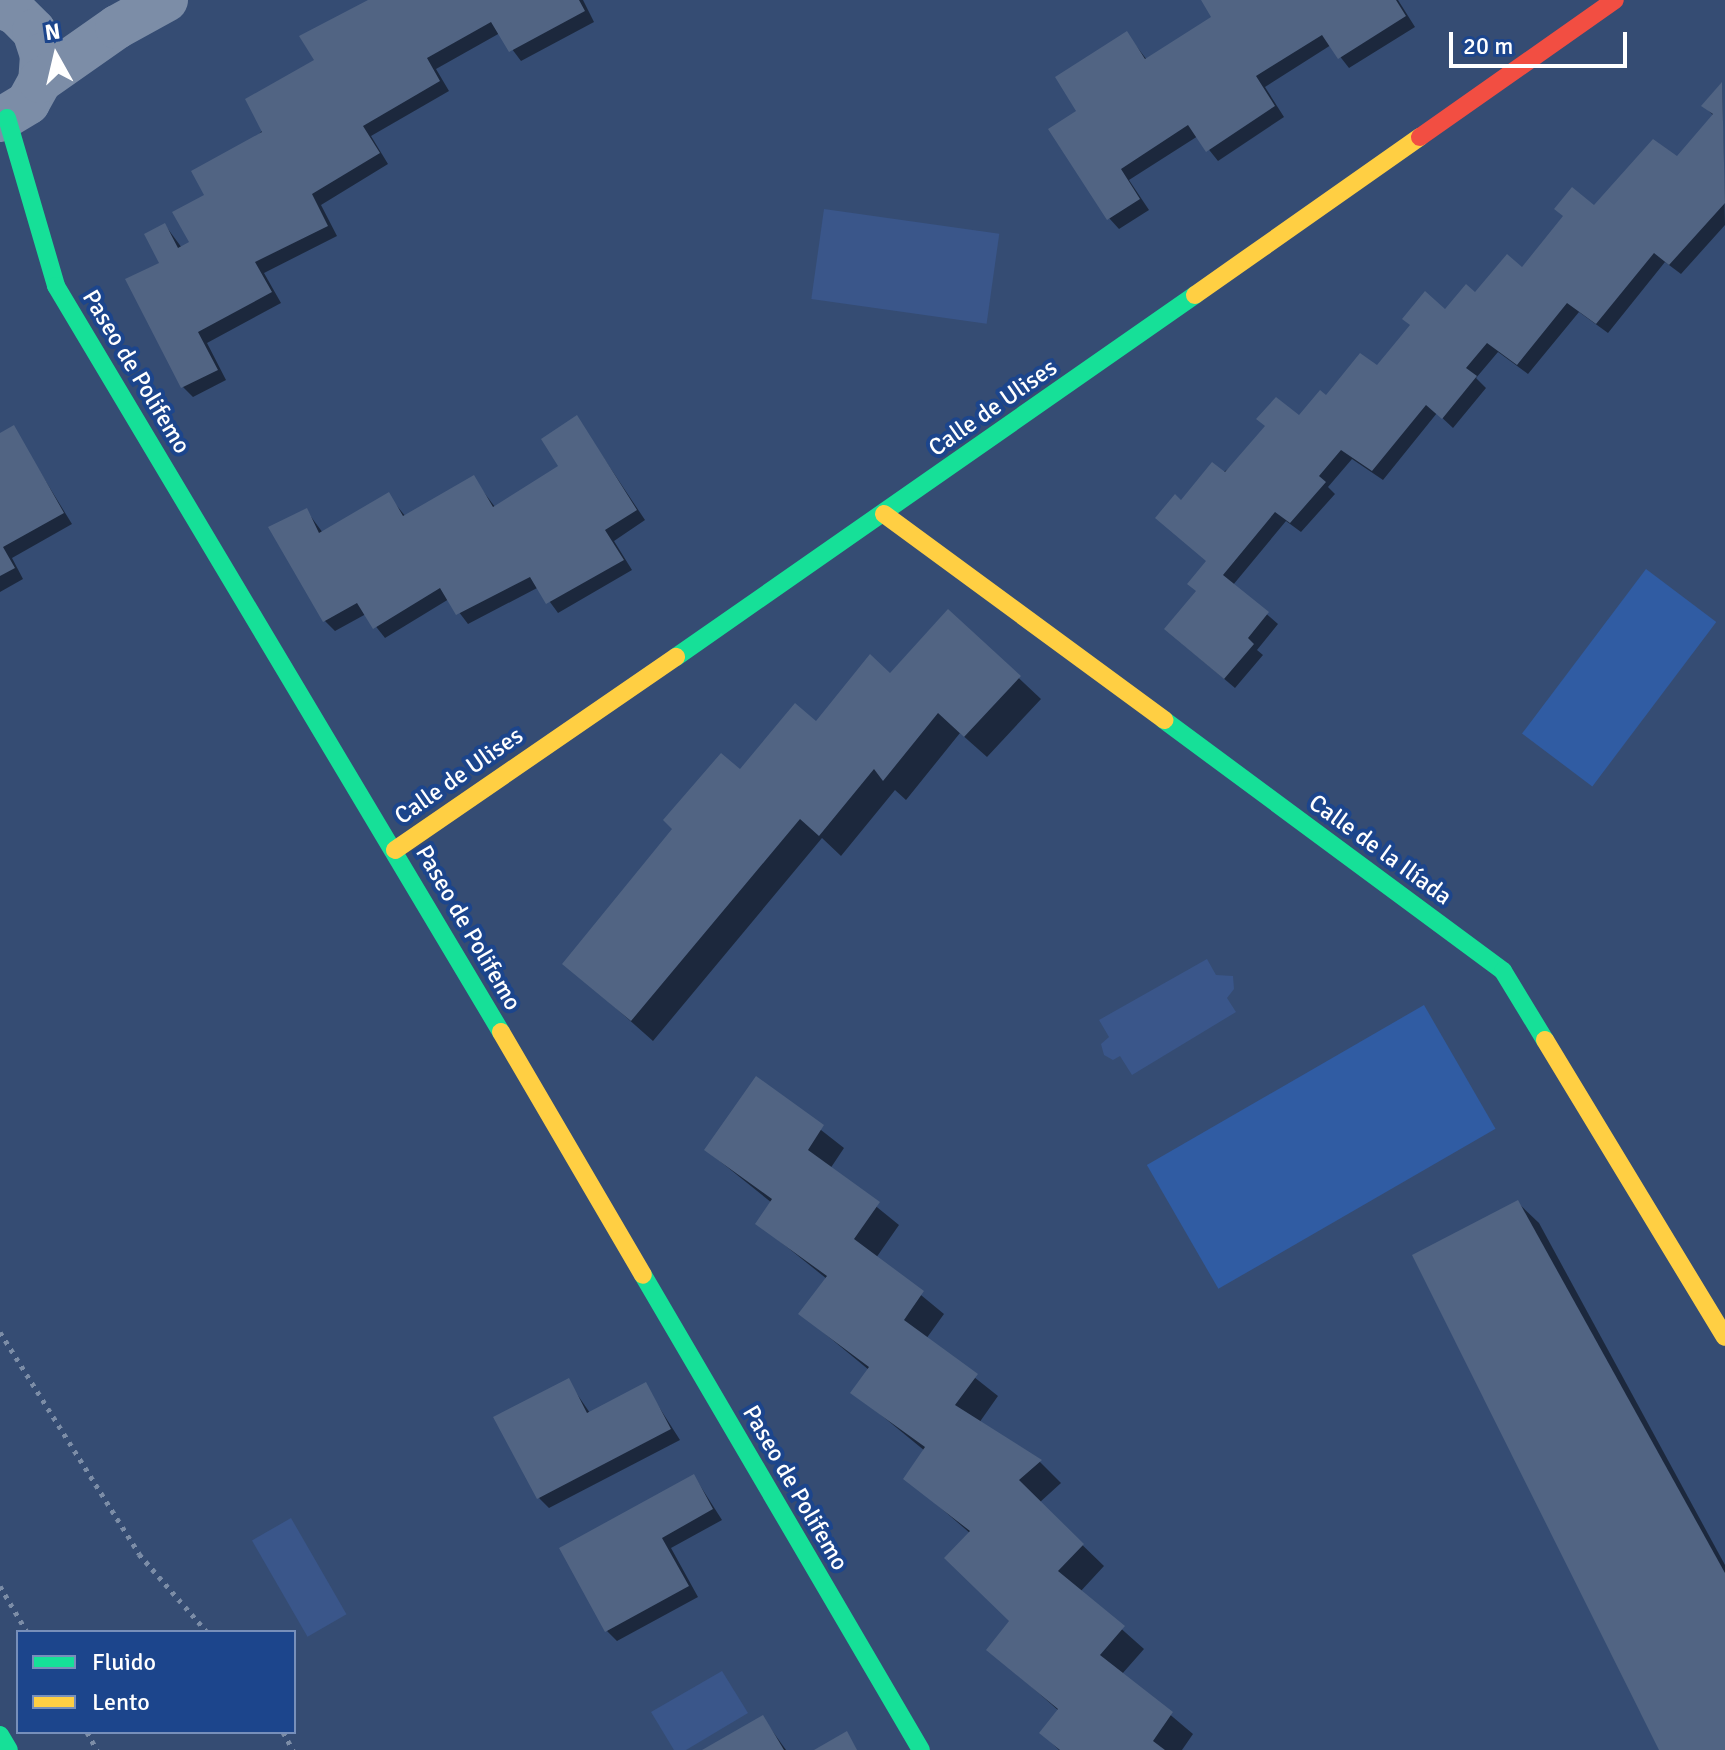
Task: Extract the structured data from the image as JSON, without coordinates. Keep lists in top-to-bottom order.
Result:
{
  "streets": {
    "street": ["Paseo de Polifemo", "Calle de Ulises", "Calle de la Ilíada"]
  },
  "crossings": [
    ["Paseo de Polifemo", "Calle de Ulises"],
    ["Calle de Ulises", "Calle de la Ilíada"]
  ],
  "legend": ["Fluido", "Lento"],
  "scale_bar": "20 m",
  "north": "top"
}
